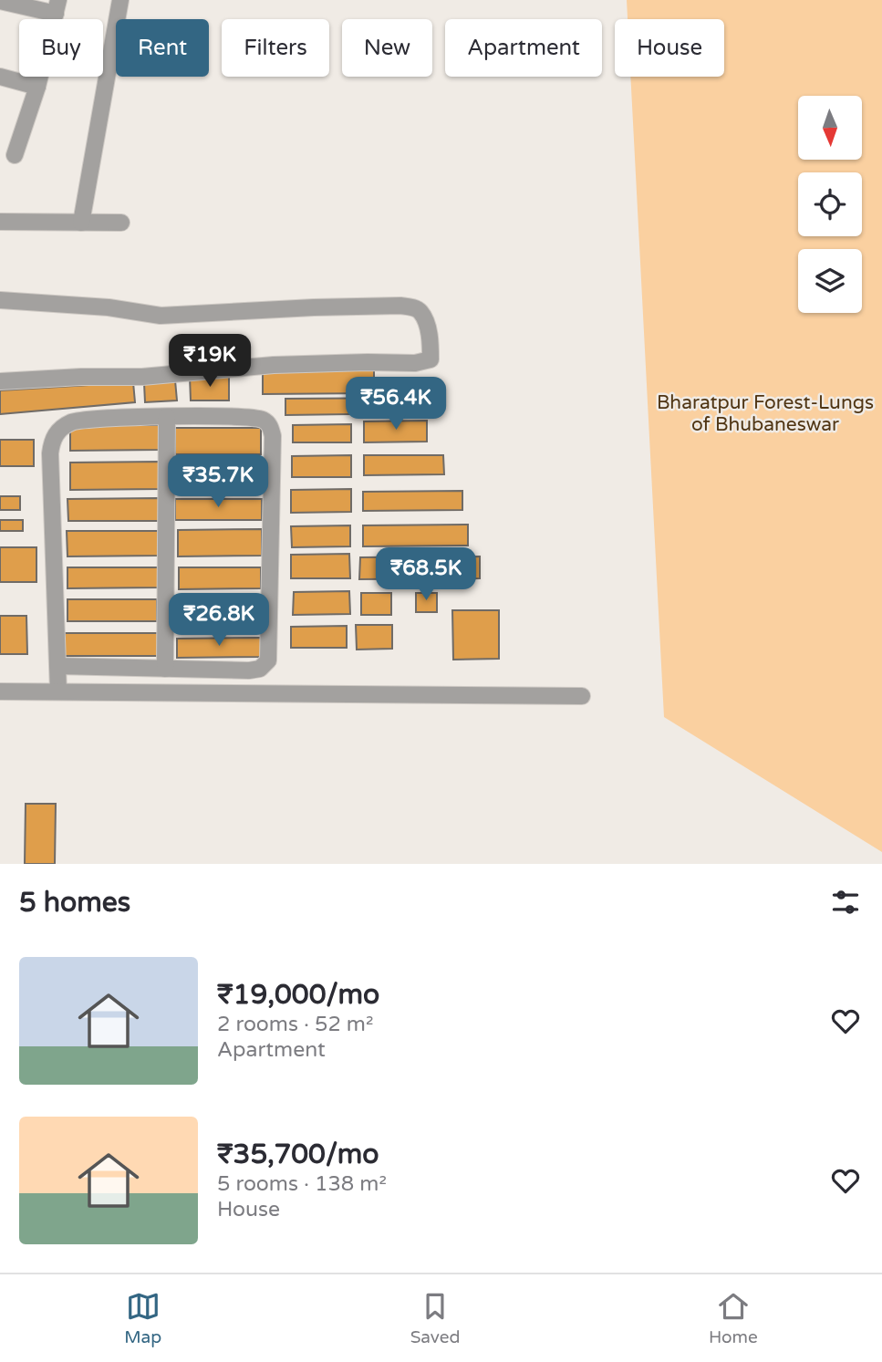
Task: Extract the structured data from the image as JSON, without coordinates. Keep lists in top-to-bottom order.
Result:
{
  "parks": ["Bharatpur Forest-Lungs of Bhubaneswar"],
  "north": "bottom",
  "page": {
    "chip": [
      "Buy",
      "Rent",
      "Filters",
      "New",
      "Apartment",
      "House"
    ],
    "price": [
      "₹19K",
      "₹56.4K",
      "₹35.7K",
      "₹68.5K",
      "₹26.8K"
    ],
    "heading": "5 homes",
    "list": [
      {
        "name": "₹19,000/mo",
        "note": "2 rooms · 52 m² · Apartment"
      },
      {
        "name": "₹35,700/mo",
        "note": "5 rooms · 138 m² · House"
      }
    ],
    "tabs": ["Map", "Saved", "Home"]
  }
}
